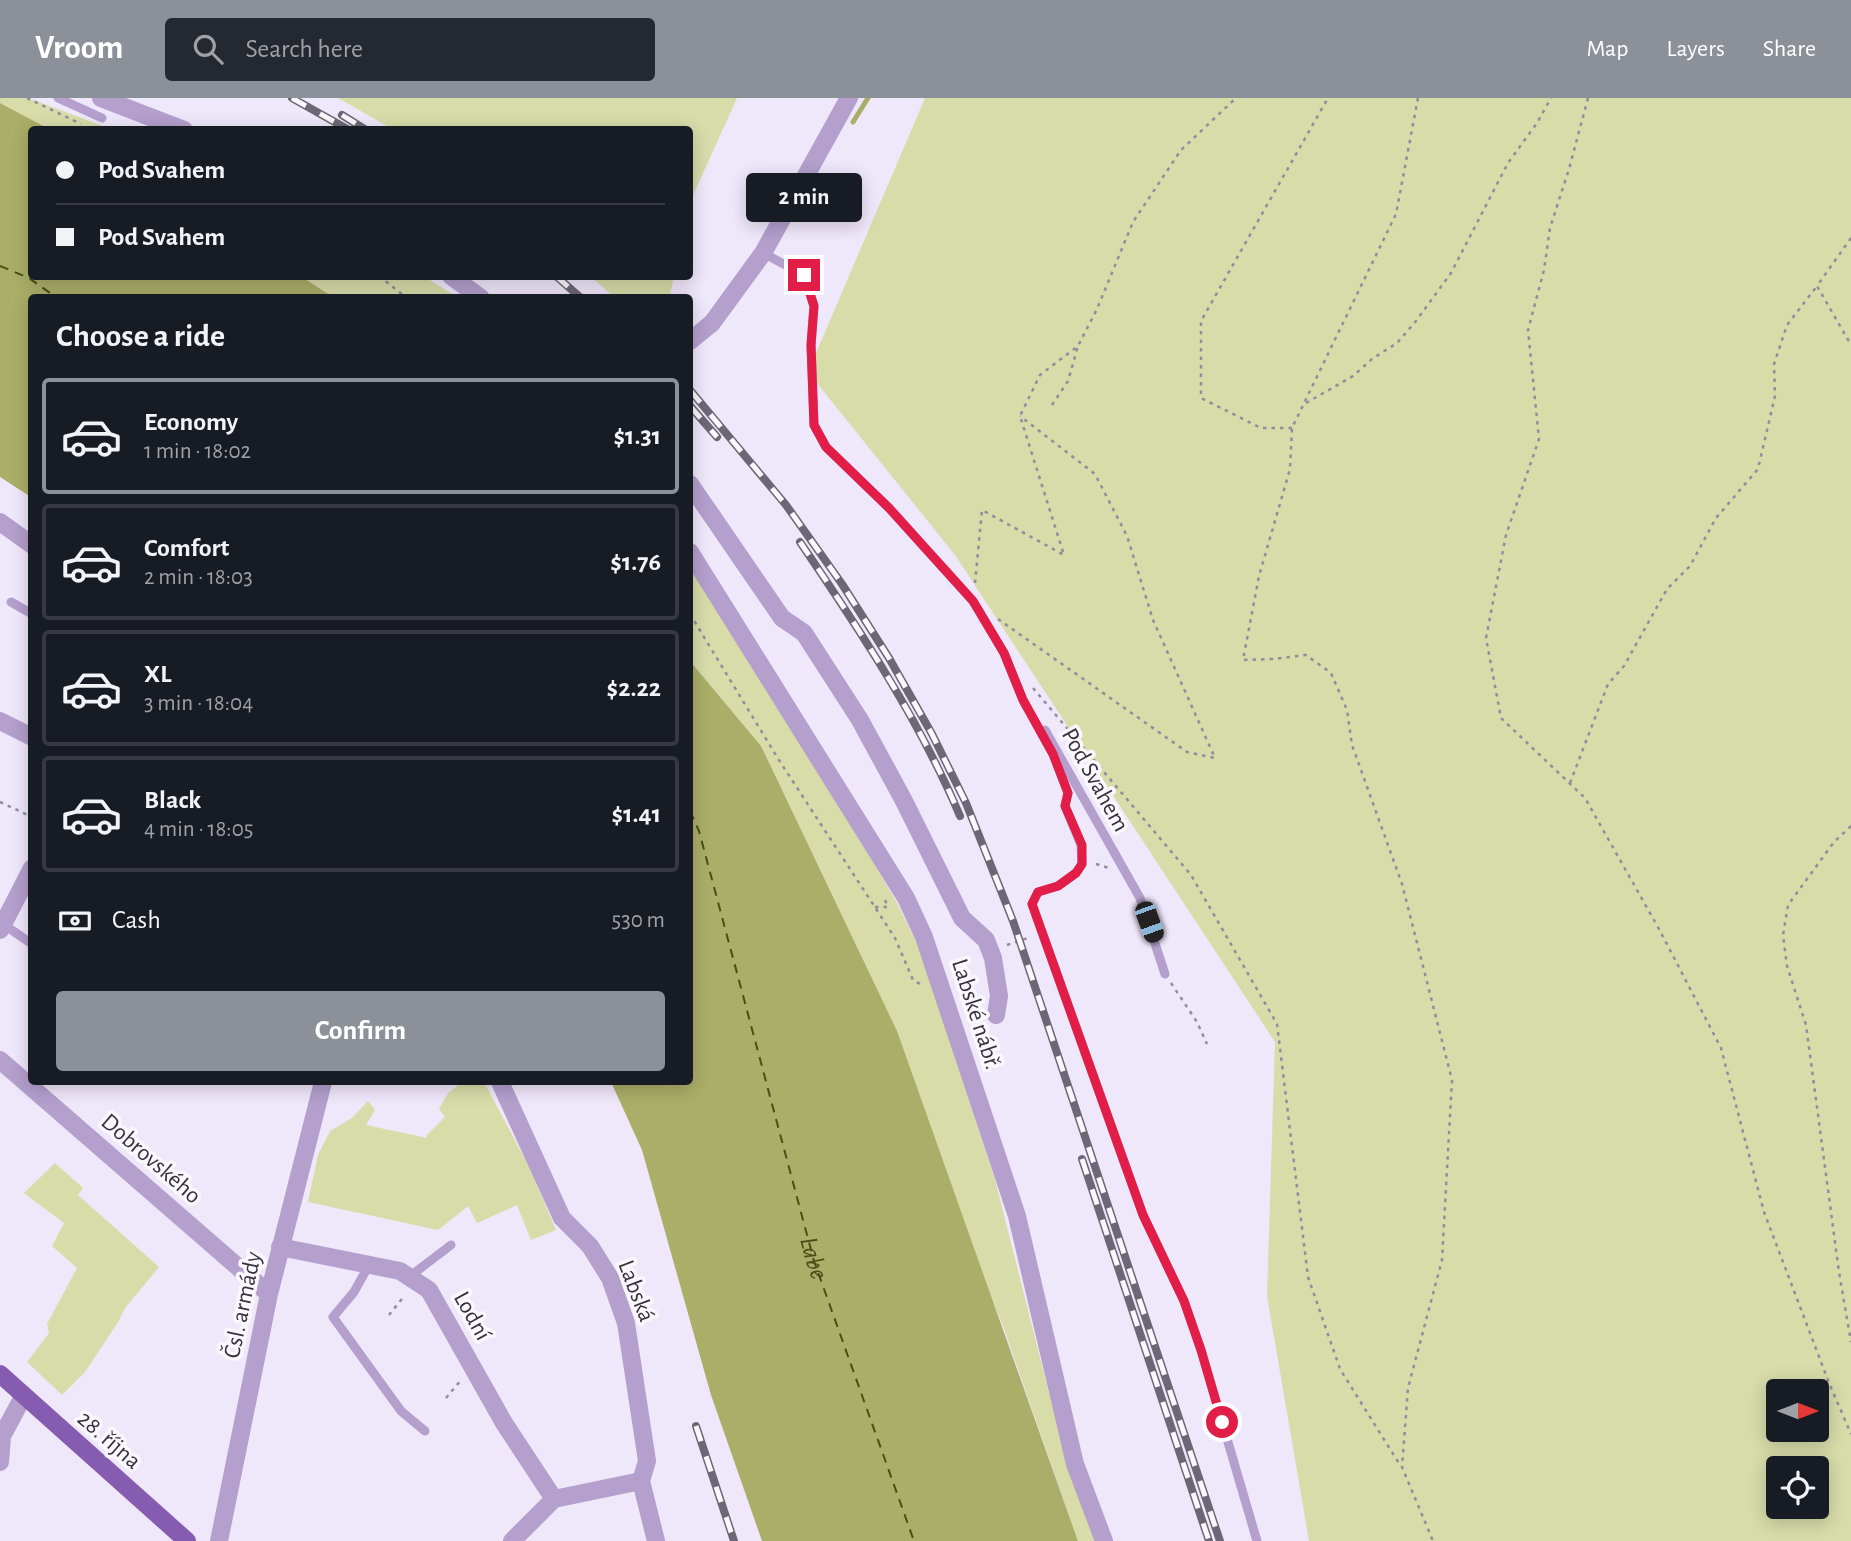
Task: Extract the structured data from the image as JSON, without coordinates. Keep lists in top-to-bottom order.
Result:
{
  "streets": {
    "main road": ["28. října"],
    "street": [
      "Labské nábř.",
      "Dobrovského",
      "Labská",
      "Čsl. armády",
      "Lodní"
    ],
    "lane": ["Pod Svahem"]
  },
  "crossings": [
    ["Dobrovského", "Čsl. armády"],
    ["Čsl. armády", "Lodní"]
  ],
  "water": ["Labe"],
  "north": "right",
  "page": {
    "header": "Vroom",
    "search": "Search here",
    "nav": ["Map", "Layers", "Share"],
    "banner": ["Pod Svahem", "Pod Svahem"],
    "bubble": "2 min",
    "heading": "Choose a ride",
    "list": [
      {
        "name": "Economy",
        "note": "1 min · 18:02",
        "value": "$1.31"
      },
      {
        "name": "Comfort",
        "note": "2 min · 18:03",
        "value": "$1.76"
      },
      {
        "name": "XL",
        "note": "3 min · 18:04",
        "value": "$2.22"
      },
      {
        "name": "Black",
        "note": "4 min · 18:05",
        "value": "$1.41"
      }
    ],
    "pay": ["Cash", "530 m"],
    "buttons": "Confirm"
  }
}
